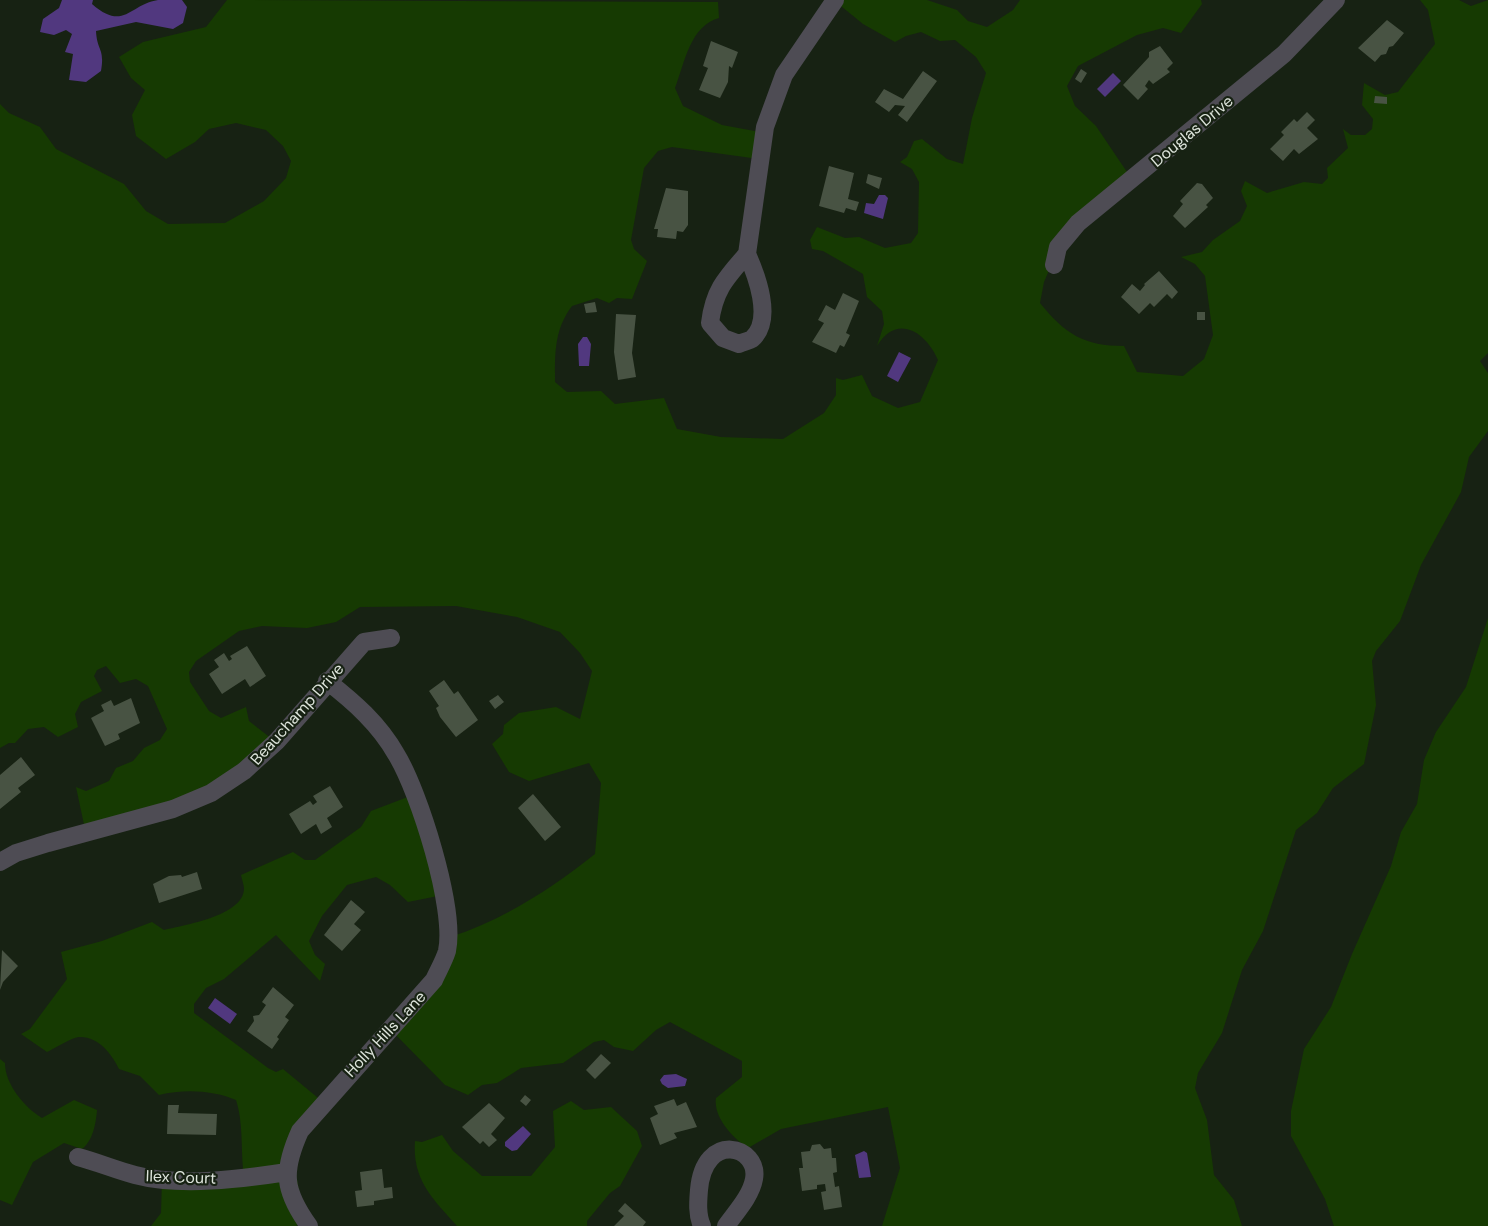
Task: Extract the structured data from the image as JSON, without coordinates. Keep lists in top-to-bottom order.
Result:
{
  "streets": {
    "street": [
      "Douglas Drive",
      "Beauchamp Drive",
      "Holly Hills Lane",
      "Ilex Court"
    ]
  },
  "crossings": [
    ["Beauchamp Drive", "Holly Hills Lane"],
    ["Holly Hills Lane", "Ilex Court"]
  ]
}
